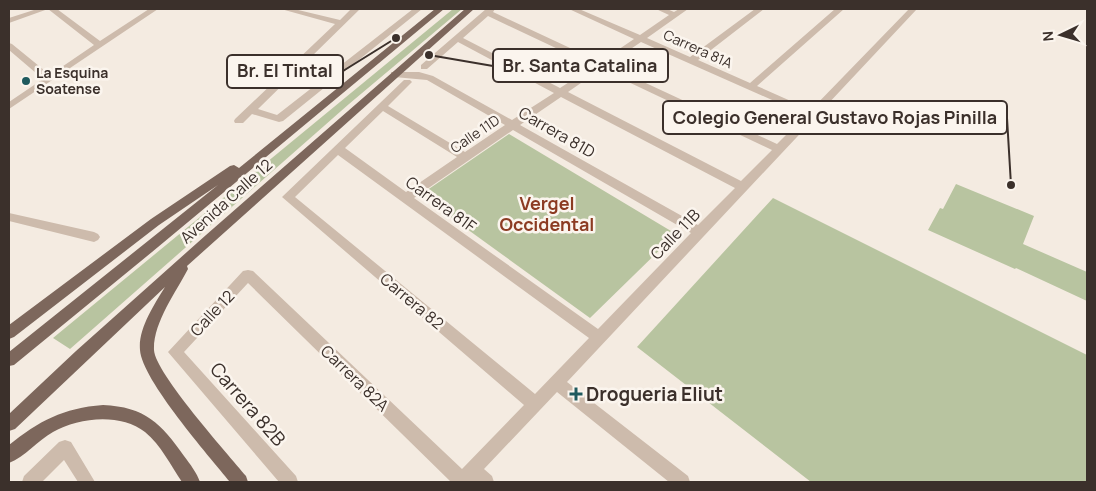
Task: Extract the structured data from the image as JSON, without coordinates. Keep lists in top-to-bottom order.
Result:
{
  "streets": {
    "main road": ["Avenida Calle 12"],
    "street": [
      "Carrera 81A",
      "Carrera 81D",
      "Calle 11D",
      "Carrera 81F",
      "Calle 11B",
      "Carrera 82",
      "Calle 12",
      "Carrera 82A",
      "Carrera 82B"
    ]
  },
  "crossings": [
    ["Carrera 81A", "Calle 11D"],
    ["Carrera 81A", "Calle 11B"],
    ["Carrera 81D", "Calle 11D"],
    ["Carrera 81D", "Avenida Calle 12"],
    ["Carrera 81D", "Calle 11B"],
    ["Calle 11D", "Carrera 81F"],
    ["Carrera 81F", "Calle 11B"],
    ["Carrera 81F", "Carrera 82"],
    ["Calle 11B", "Carrera 82"],
    ["Calle 11B", "Carrera 82A"],
    ["Calle 12", "Carrera 82A"],
    ["Calle 12", "Carrera 82B"]
  ],
  "districts": ["Vergel Occidental"],
  "places": {
    "other": [
      "Br. El Tintal",
      "Br. Santa Catalina",
      "La Esquina Soatense",
      "Colegio General Gustavo Rojas Pinilla"
    ],
    "health": ["Drogueria Eliut"]
  },
  "north": "left"
}
